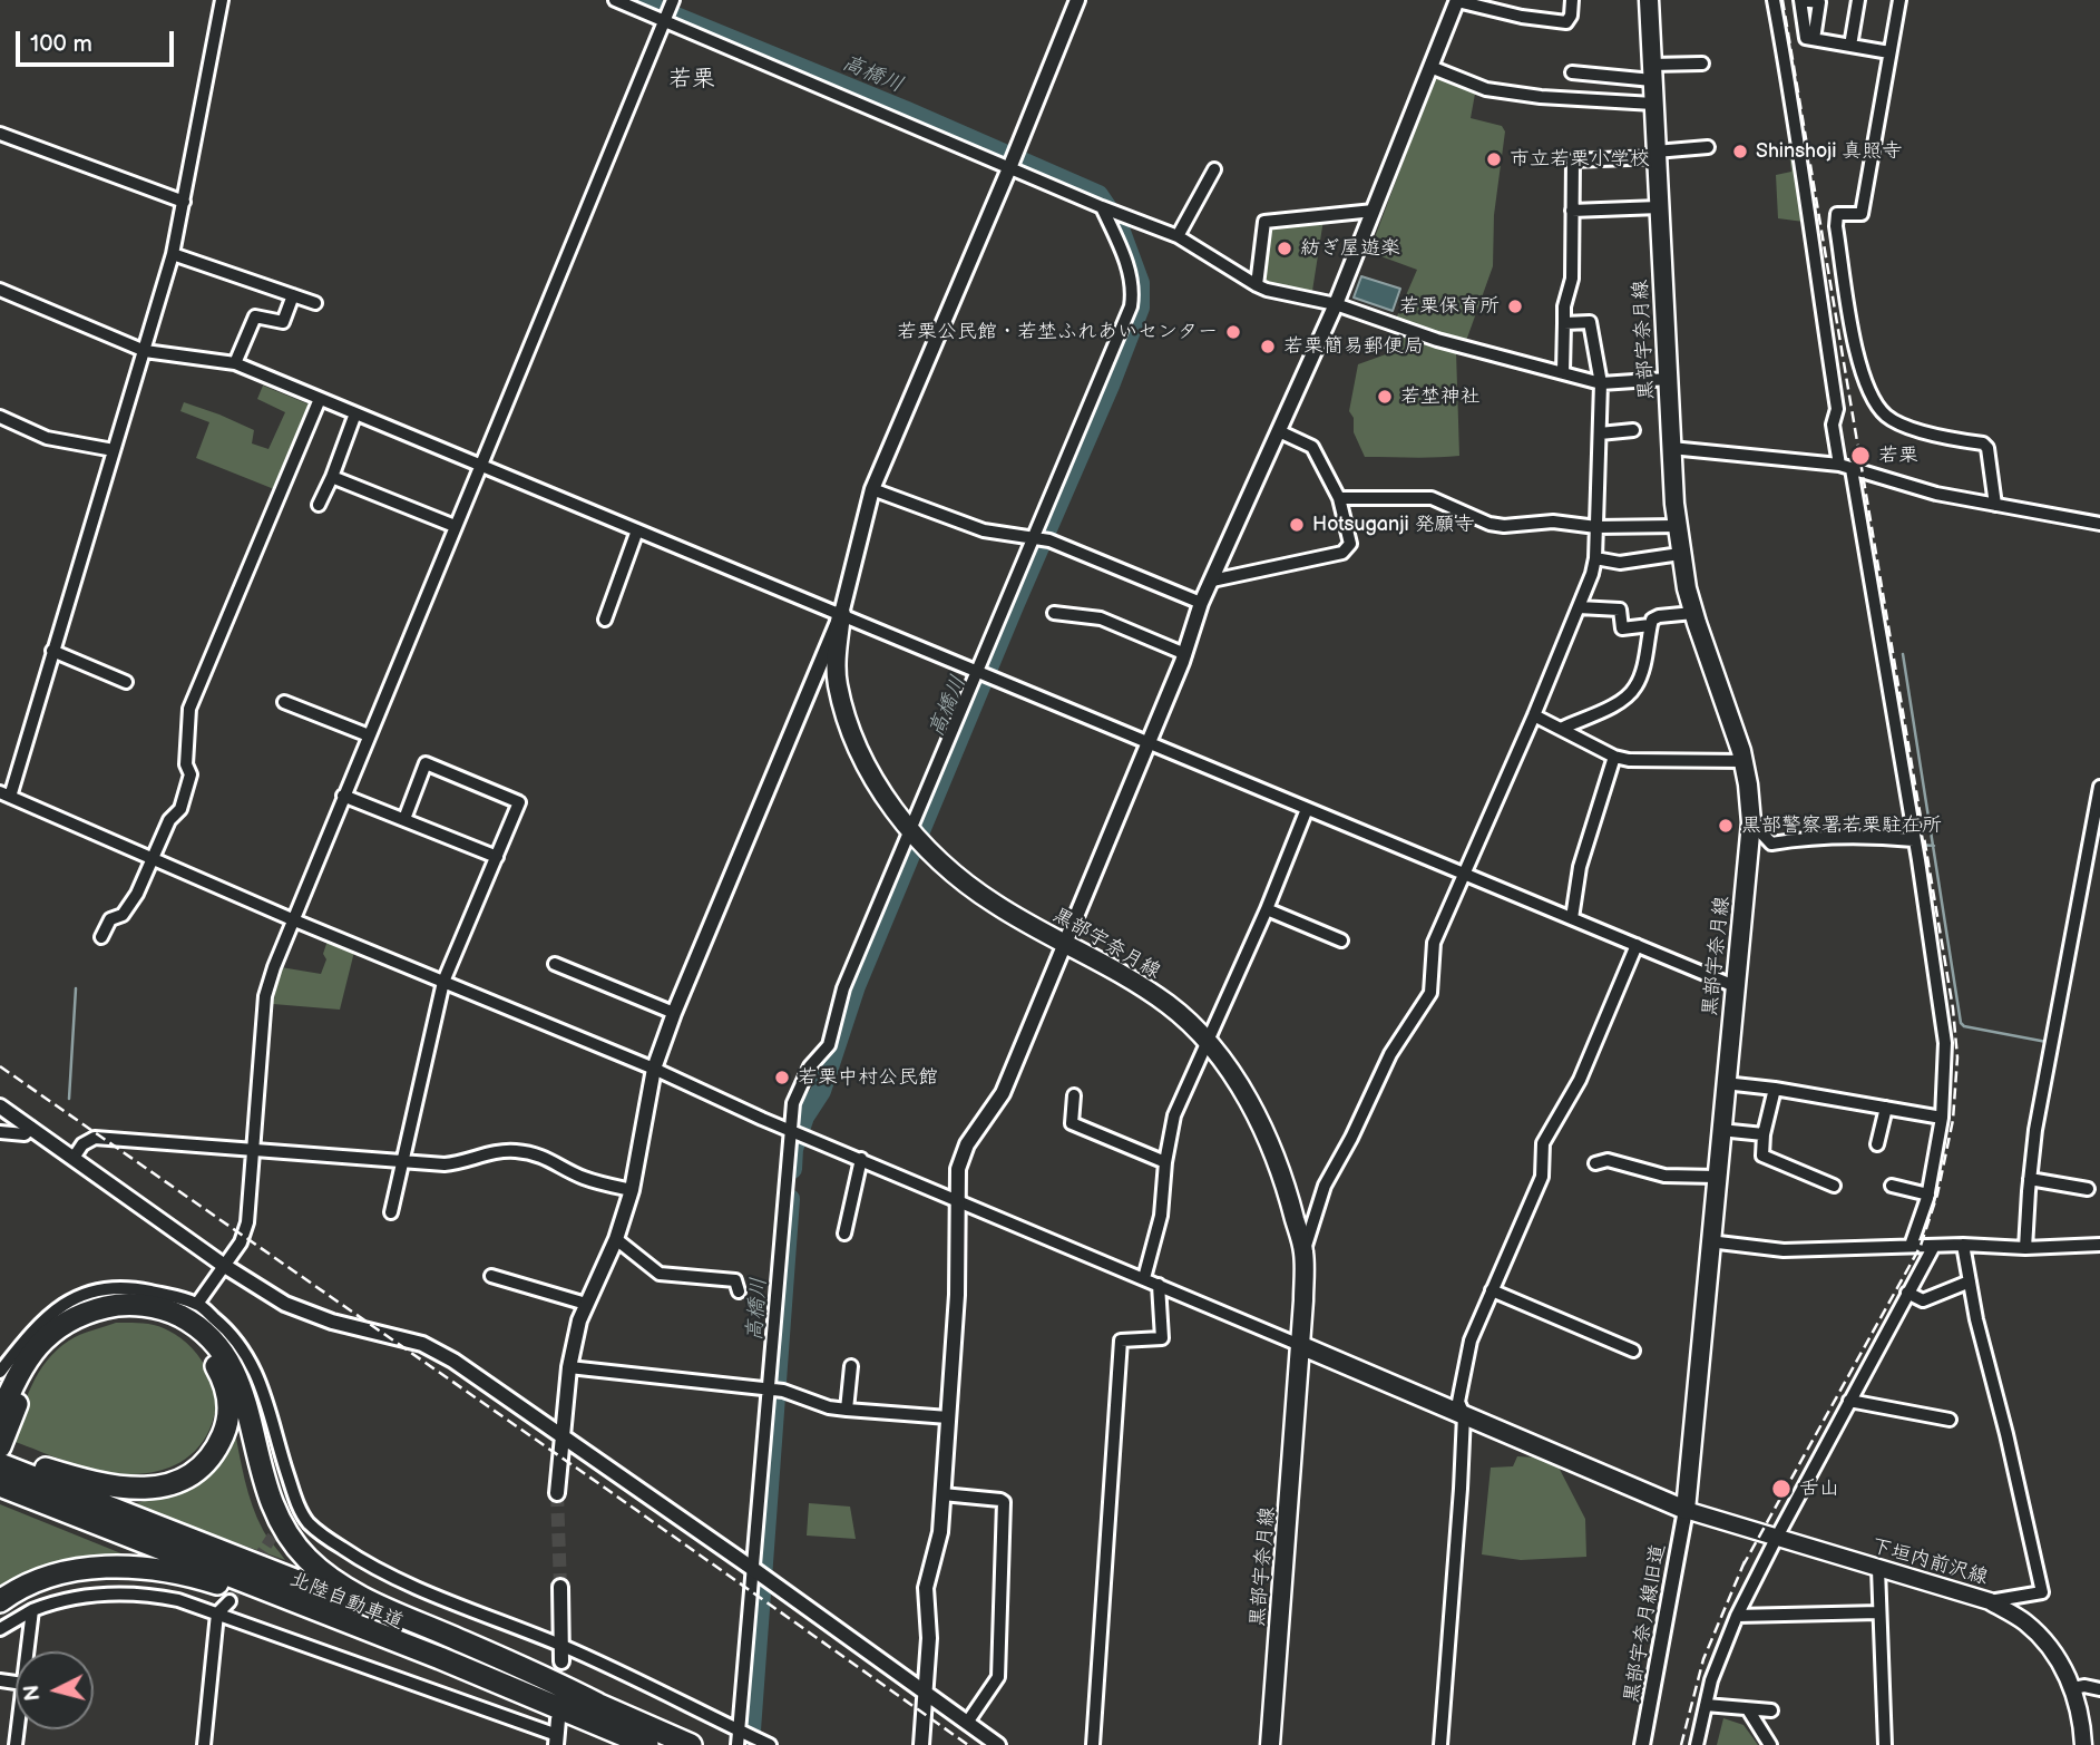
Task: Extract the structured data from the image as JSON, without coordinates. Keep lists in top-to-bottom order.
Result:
{
  "streets": {
    "highway": ["北陸自動車道"],
    "main road": ["黒部宇奈月線", "下垣内前沢線"],
    "street": ["黒部宇奈月線旧道"]
  },
  "crossings": [
    ["黒部宇奈月線", "下垣内前沢線"],
    ["黒部宇奈月線", "黒部宇奈月線旧道"],
    ["下垣内前沢線", "黒部宇奈月線旧道"]
  ],
  "districts": ["若栗"],
  "water": ["高橋川"],
  "places": [
    "Shinshoji 真照寺",
    "市立若栗小学校",
    "紡ぎ屋遊楽",
    "若栗保育所",
    "若栗公民館・若埜ふれあいセンター",
    "若栗簡易郵便局",
    "若埜神社",
    "若栗",
    "Hotsuganji 発願寺",
    "黒部警察署若栗駐在所",
    "若栗中村公民館",
    "舌山"
  ],
  "scale_bar": "100 m",
  "north": "left"
}
